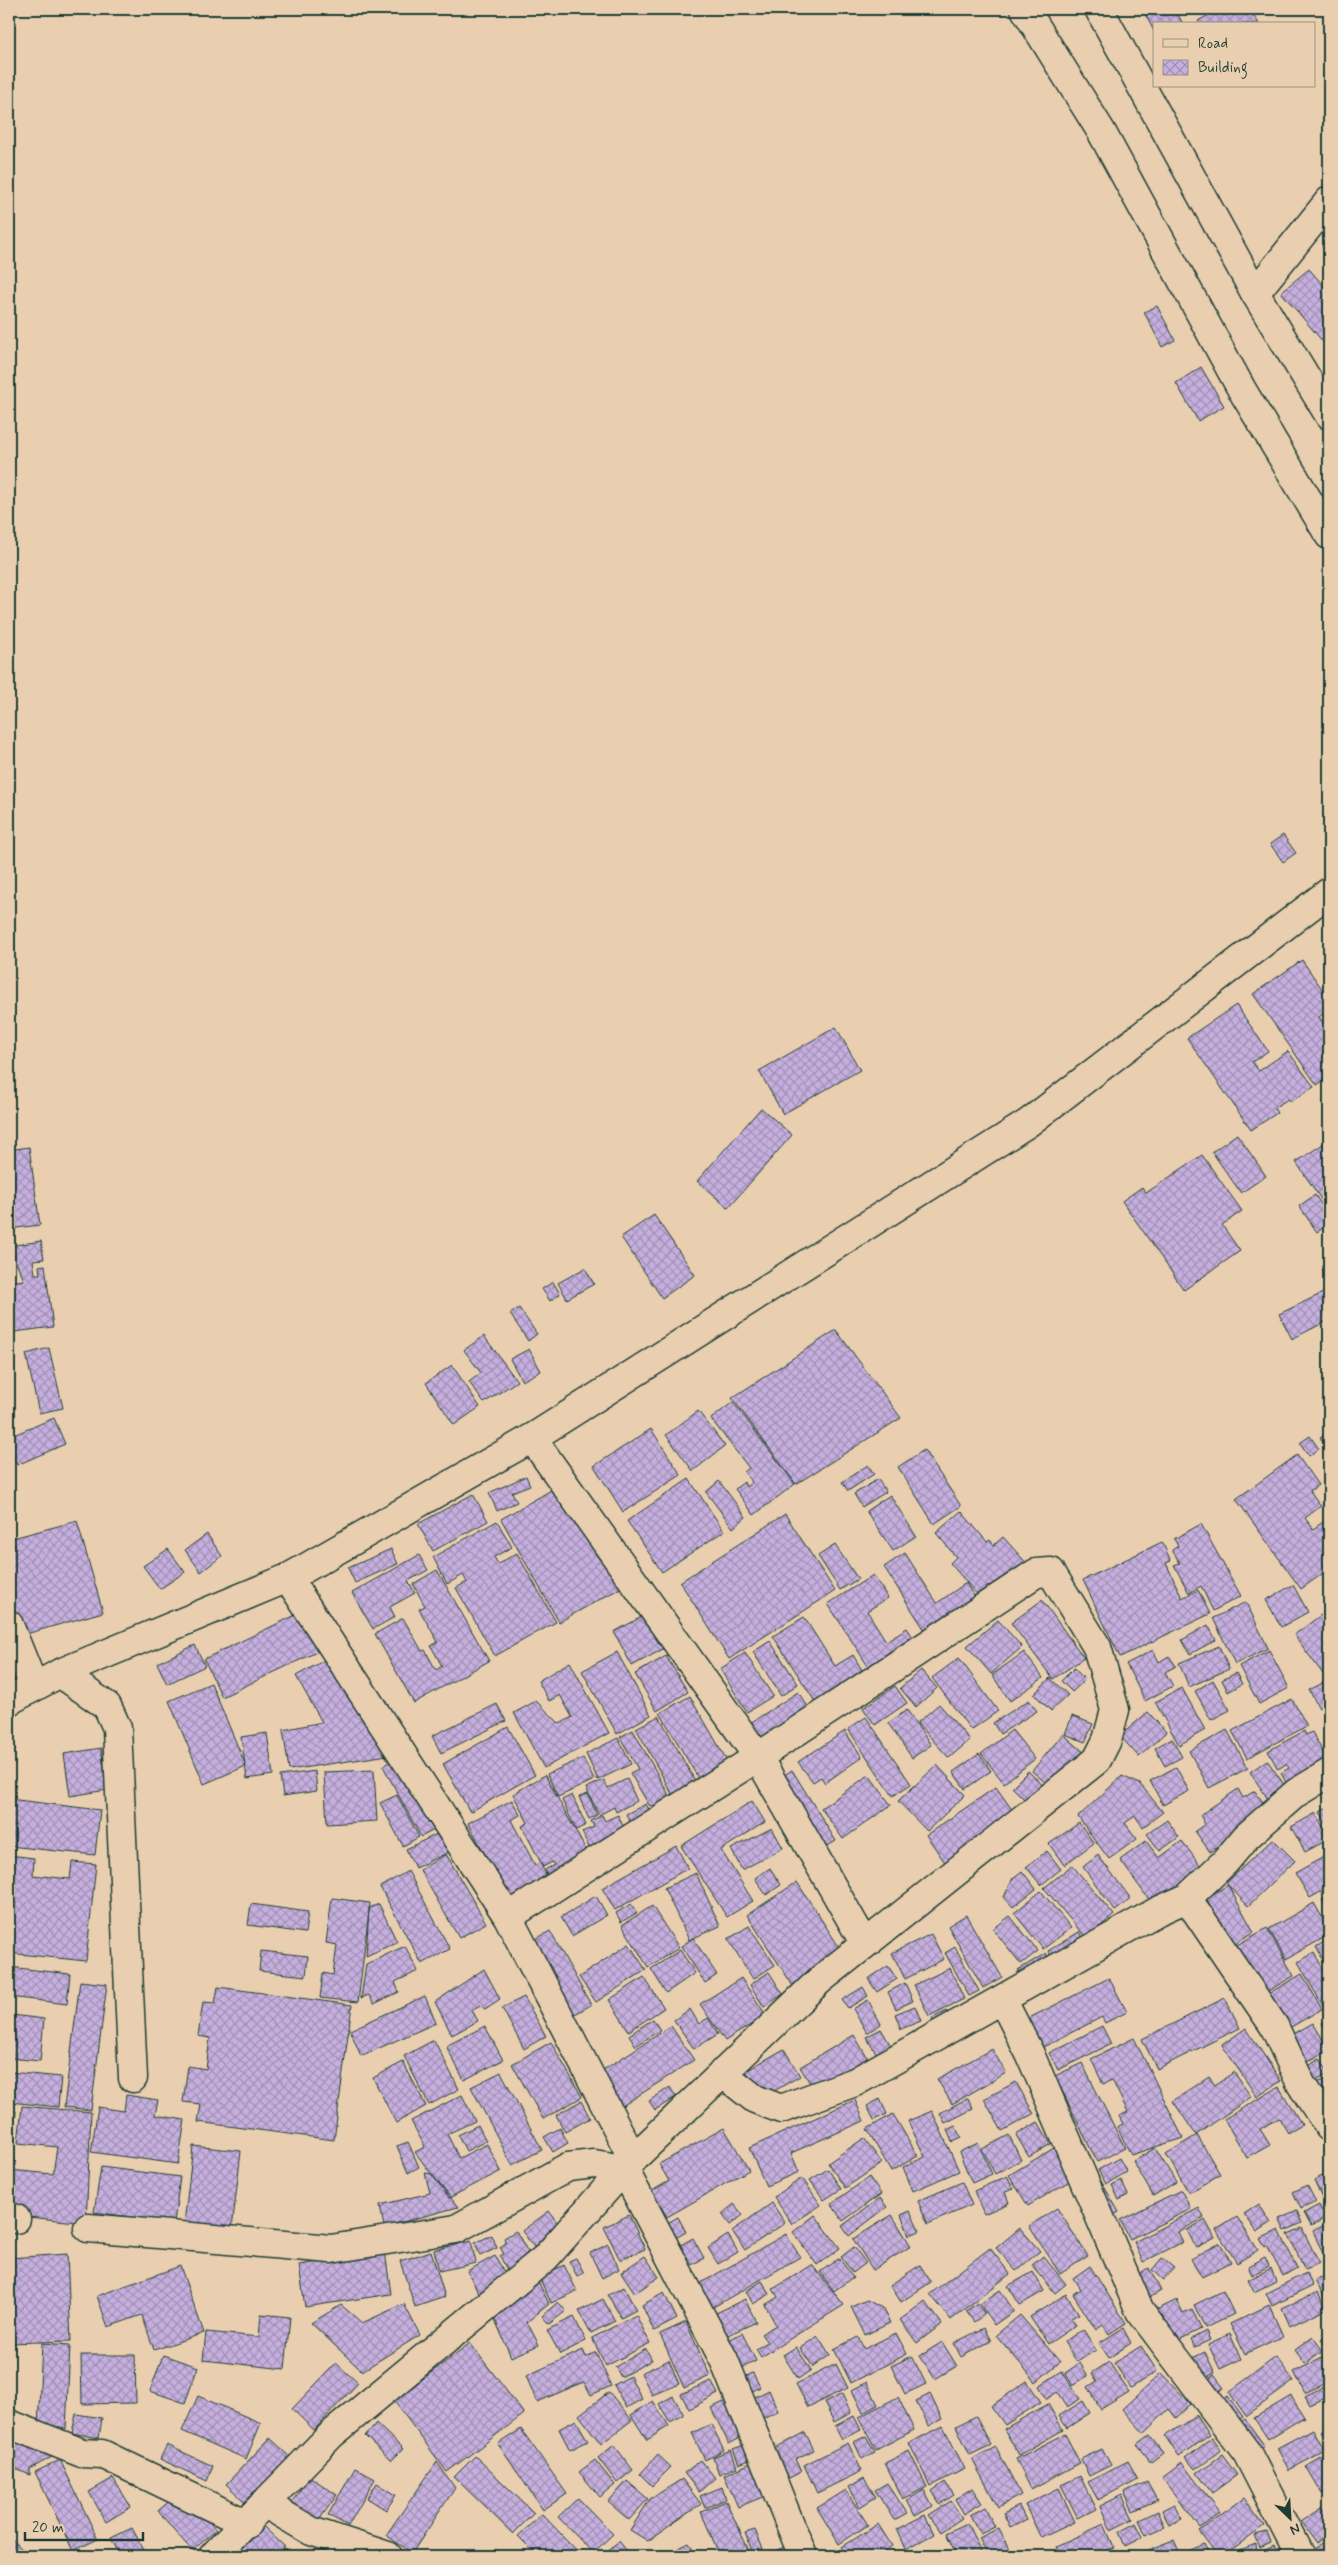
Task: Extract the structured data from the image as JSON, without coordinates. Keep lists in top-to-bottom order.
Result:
{
  "legend": ["Road", "Building"],
  "scale_bar": "20 m",
  "north": "bottom right"
}
